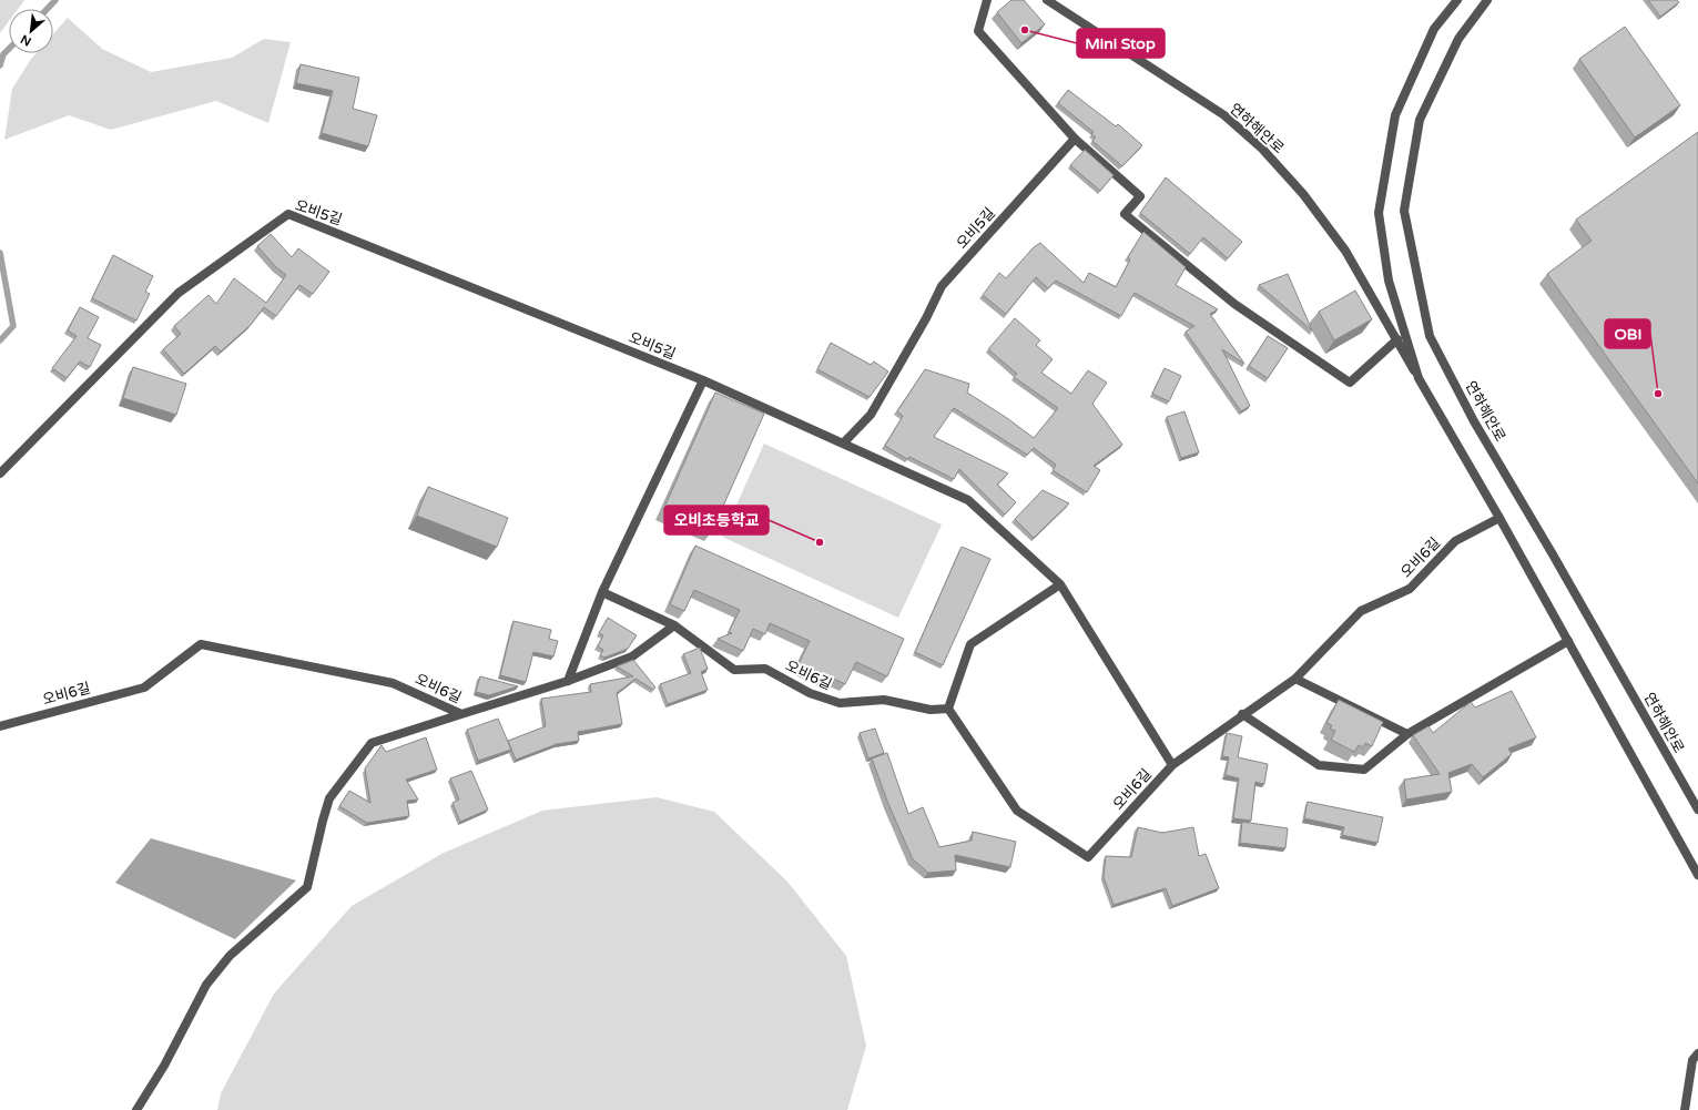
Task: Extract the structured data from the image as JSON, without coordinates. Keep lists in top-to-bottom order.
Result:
{
  "streets": {
    "street": ["연하해안로", "오비5길", "오비6길"]
  },
  "crossings": [
    ["연하해안로", "오비6길"]
  ],
  "places": ["Mini Stop", "OBI", "오비초등학교"],
  "north": "bottom left"
}
